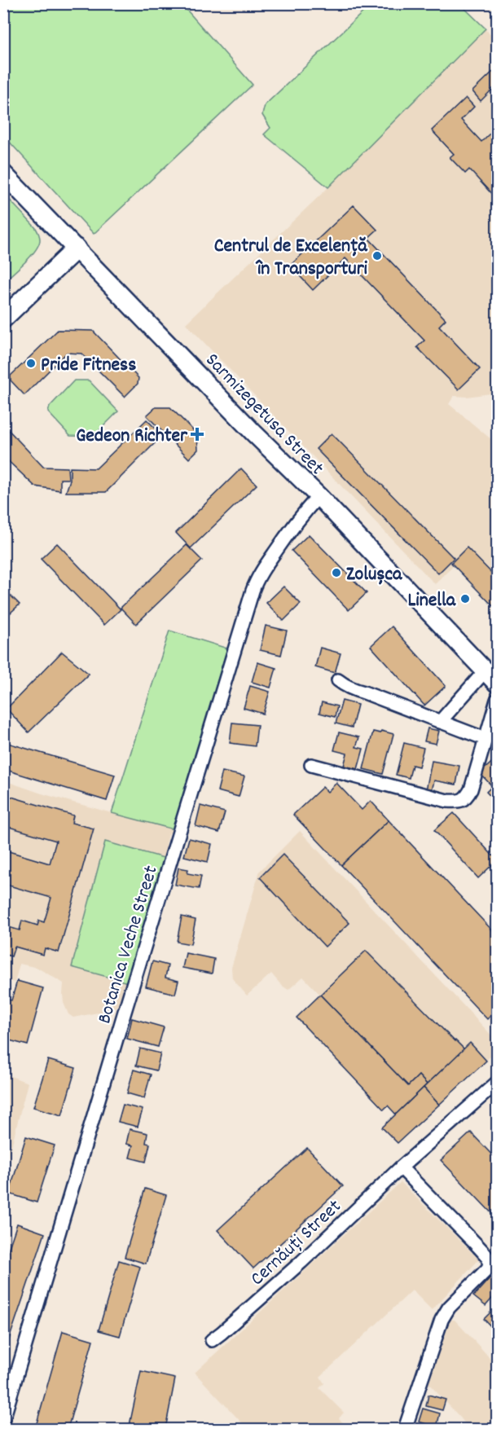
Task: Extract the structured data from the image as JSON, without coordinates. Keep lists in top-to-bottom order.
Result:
{
  "streets": {
    "main road": ["Sarmizegetusa Street"],
    "street": ["Botanica Veche Street", "Cernăuți Street"]
  },
  "crossings": [
    ["Sarmizegetusa Street", "Botanica Veche Street"]
  ],
  "places": {
    "other": [
      "Centrul de Excelență în Transporturi",
      "Pride Fitness",
      "Zolușca",
      "Linella"
    ],
    "health": ["Gedeon Richter"]
  }
}
